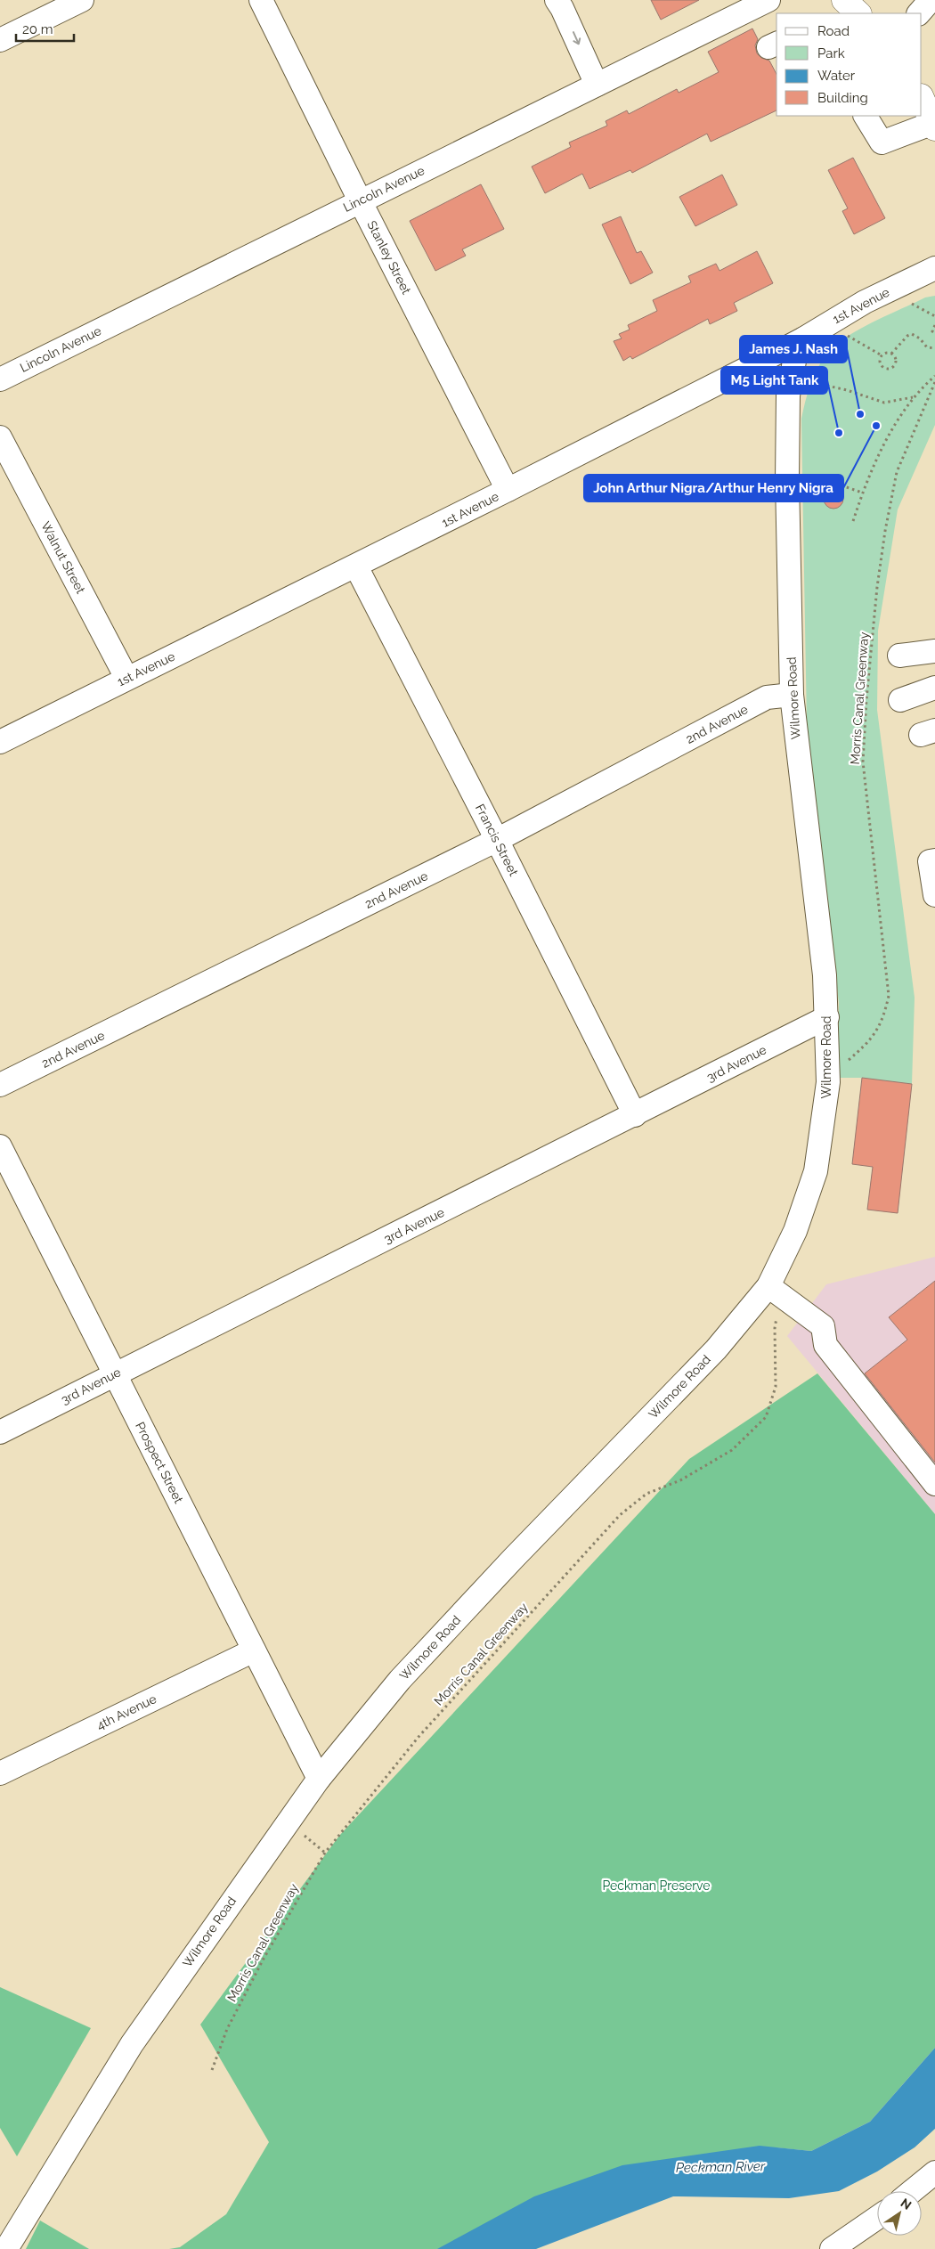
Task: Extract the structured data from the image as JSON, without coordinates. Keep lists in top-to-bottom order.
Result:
{
  "streets": {
    "street": [
      "Lincoln Avenue",
      "Stanley Street",
      "1st Avenue",
      "Walnut Street",
      "Wilmore Road",
      "2nd Avenue",
      "Francis Street",
      "3rd Avenue",
      "Prospect Street",
      "4th Avenue"
    ],
    "path": ["Morris Canal Greenway"]
  },
  "crossings": [
    ["Lincoln Avenue", "Stanley Street"],
    ["Stanley Street", "1st Avenue"],
    ["1st Avenue", "Walnut Street"],
    ["1st Avenue", "Wilmore Road"],
    ["1st Avenue", "Francis Street"],
    ["Wilmore Road", "Morris Canal Greenway"],
    ["Wilmore Road", "2nd Avenue"],
    ["Wilmore Road", "3rd Avenue"],
    ["Wilmore Road", "Prospect Street"],
    ["2nd Avenue", "Francis Street"],
    ["Francis Street", "3rd Avenue"],
    ["3rd Avenue", "Prospect Street"],
    ["Prospect Street", "4th Avenue"]
  ],
  "water": ["Peckman River"],
  "parks": ["Peckman Preserve"],
  "places": ["James J. Nash", "John Arthur Nigra/Arthur Henry Nigra", "M5 Light Tank"],
  "legend": [
    "Road",
    "Park",
    "Water",
    "Building"
  ],
  "scale_bar": "20 m",
  "north": "top right"
}
